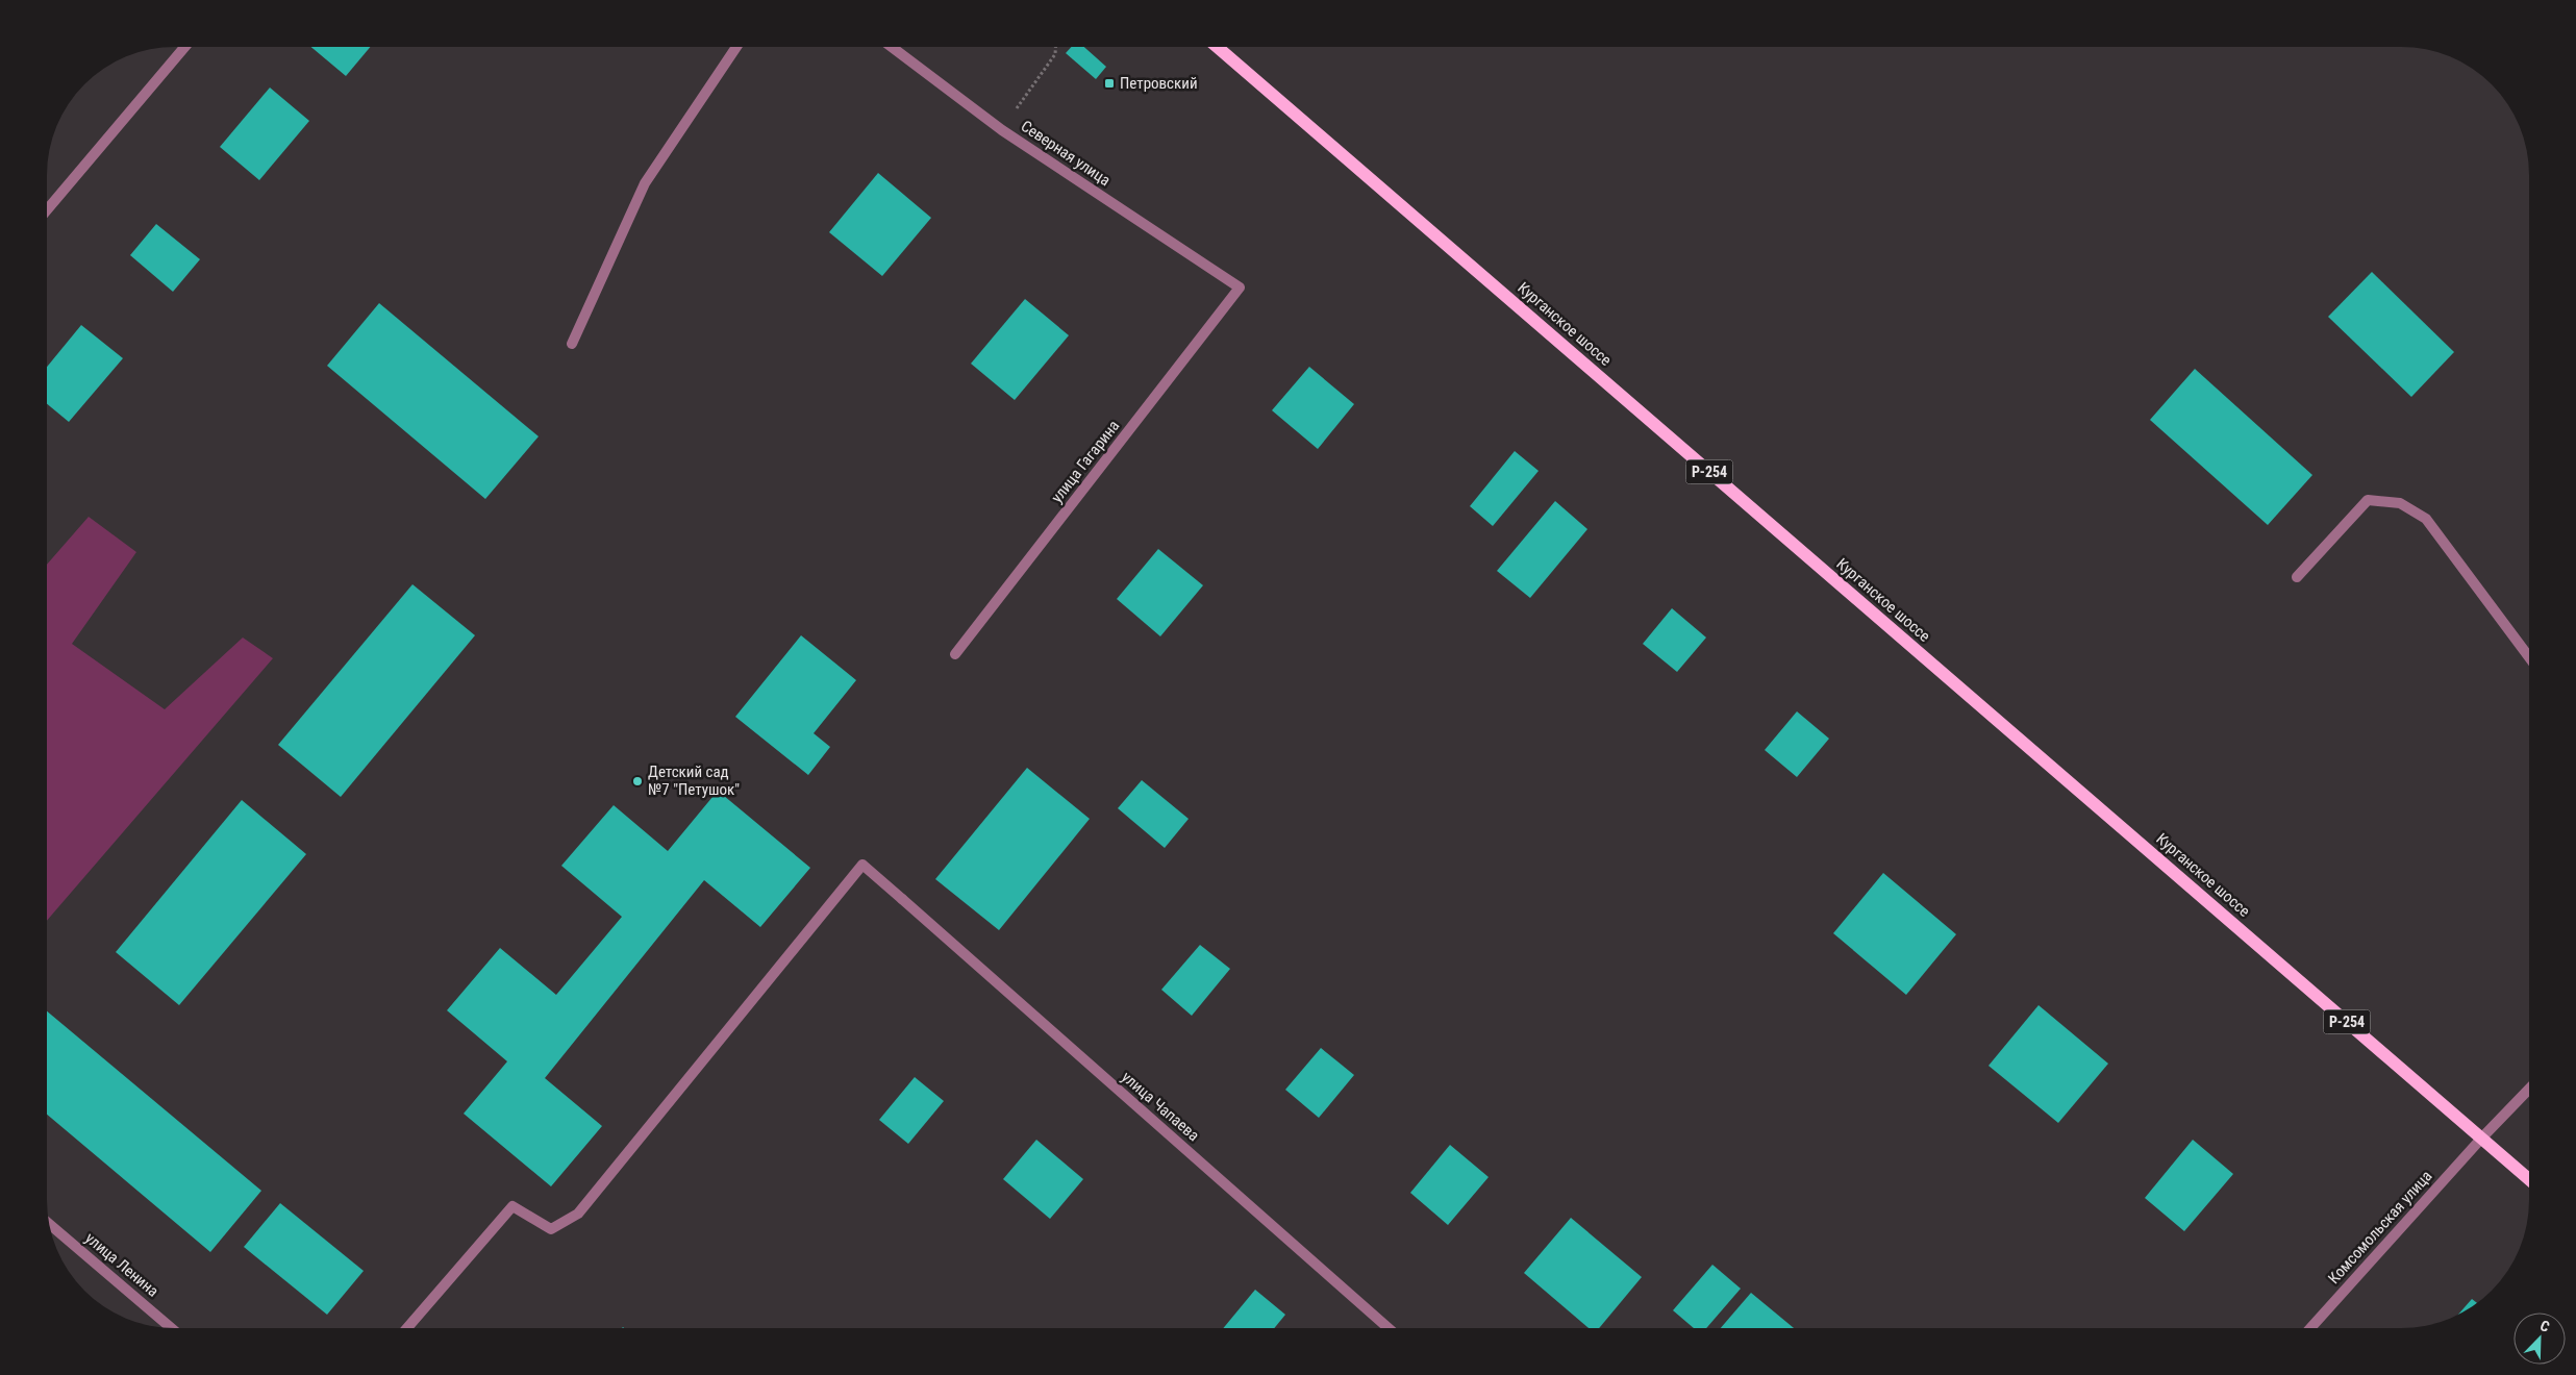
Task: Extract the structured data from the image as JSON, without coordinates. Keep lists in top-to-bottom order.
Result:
{
  "streets": {
    "main road": ["Курганское шоссе", "Р-254"],
    "street": [
      "Северная улица",
      "улица Гагарина",
      "улица Чапаева",
      "Комсомольская улица",
      "улица Ленина"
    ]
  },
  "crossings": [
    ["Северная улица", "улица Гагарина"],
    ["Курганское шоссе", "Комсомольская улица"]
  ],
  "places": {
    "transit": ["Петровский"],
    "other": ["Детский сад №7 \"Петушок\""]
  },
  "north": "top right"
}
